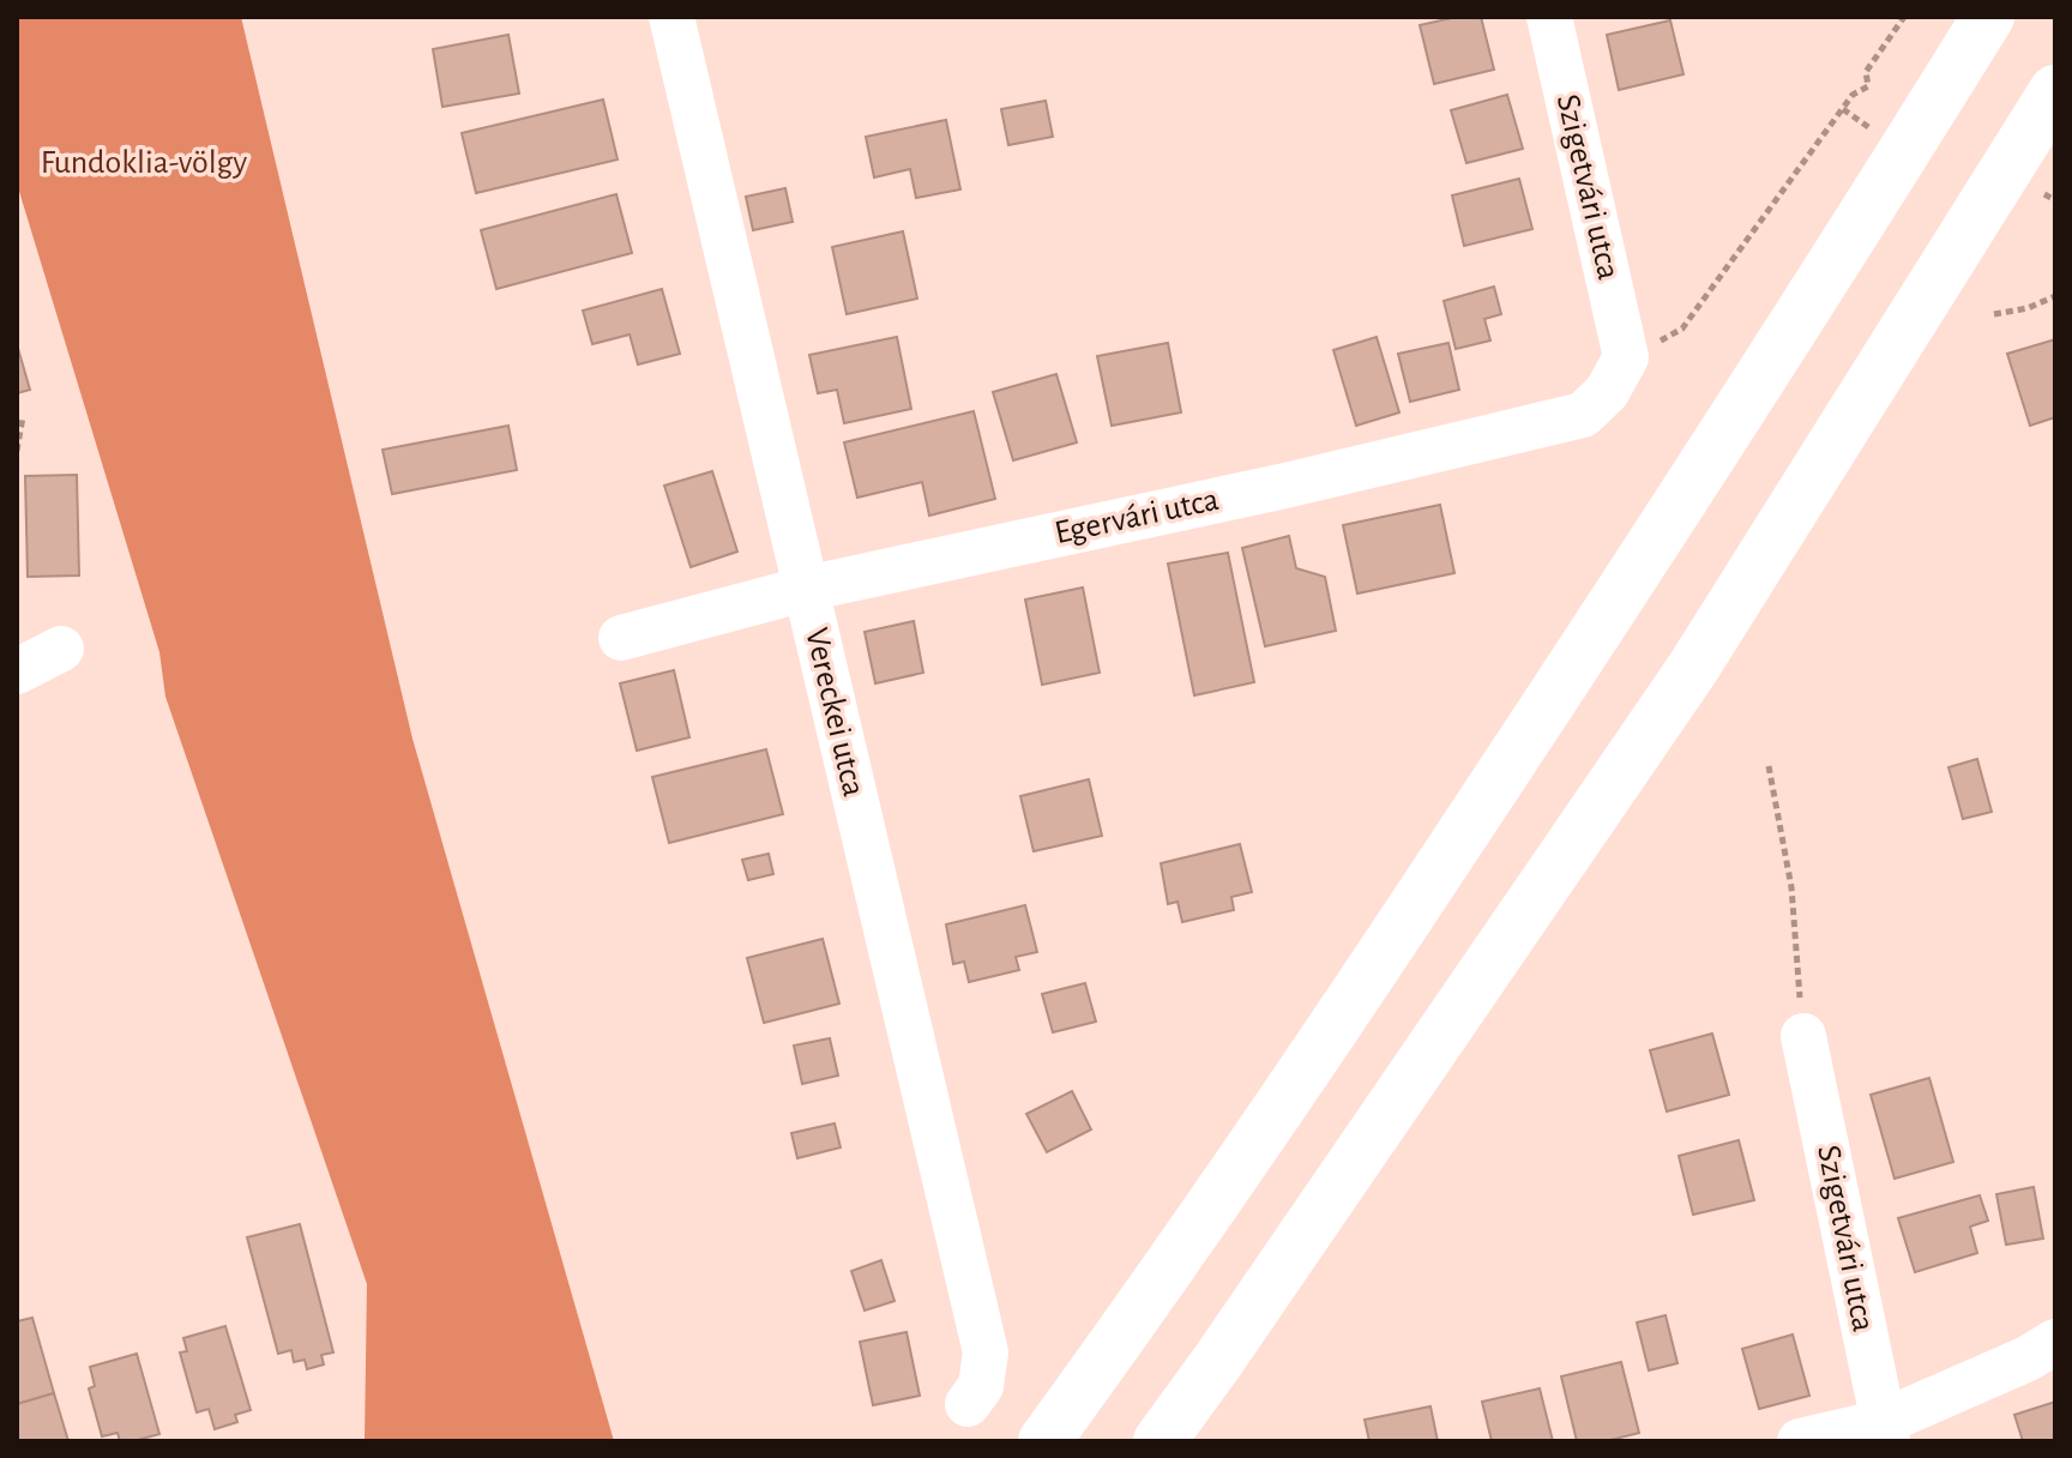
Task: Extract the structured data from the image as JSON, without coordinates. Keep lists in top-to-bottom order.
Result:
{
  "streets": {
    "street": ["Szigetvári utca", "Egervári utca", "Vereckei utca"]
  },
  "crossings": [
    ["Szigetvári utca", "Egervári utca"],
    ["Egervári utca", "Vereckei utca"]
  ],
  "parks": ["Fundoklia-völgy"]
}
